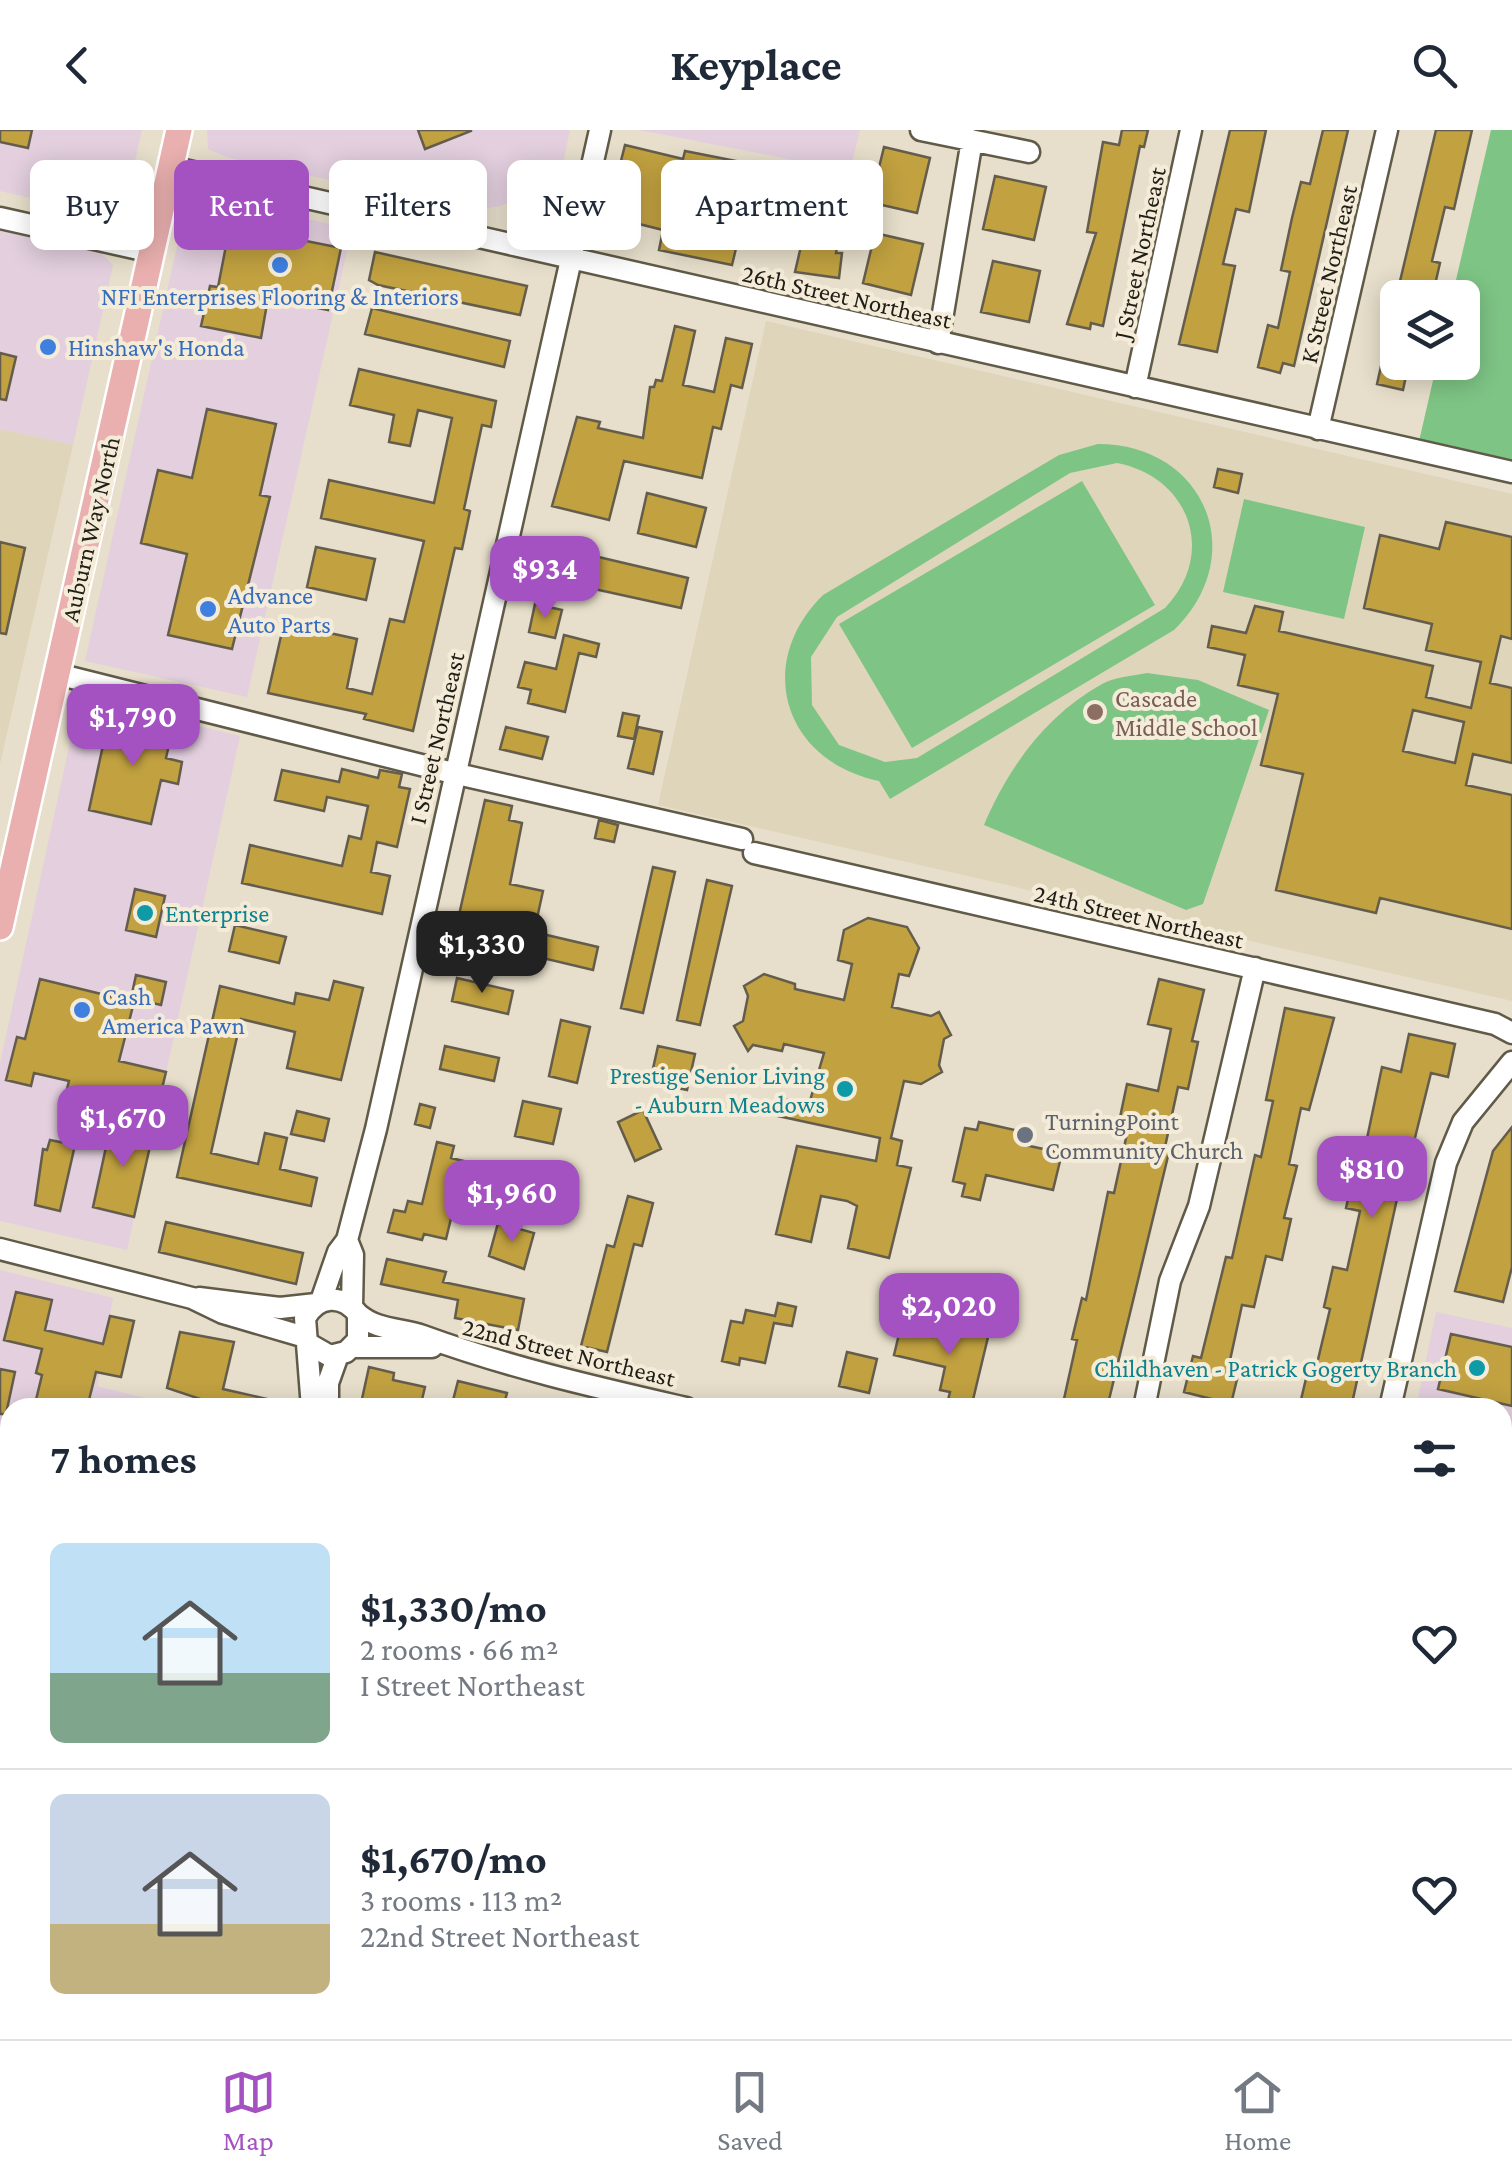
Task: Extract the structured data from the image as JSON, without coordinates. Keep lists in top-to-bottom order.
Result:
{
  "streets": {
    "main road": ["Auburn Way North"],
    "street": [
      "J Street Northeast",
      "K Street Northeast",
      "26th Street Northeast",
      "I Street Northeast",
      "24th Street Northeast",
      "22nd Street Northeast"
    ]
  },
  "crossings": [
    ["J Street Northeast", "26th Street Northeast"],
    ["K Street Northeast", "26th Street Northeast"],
    ["26th Street Northeast", "Auburn Way North"],
    ["26th Street Northeast", "I Street Northeast"],
    ["Auburn Way North", "24th Street Northeast"],
    ["I Street Northeast", "24th Street Northeast"],
    ["I Street Northeast", "22nd Street Northeast"]
  ],
  "places": [
    "NFI Enterprises Flooring & Interiors",
    "Hinshaw's Honda",
    "Advance Auto Parts",
    "Cascade Middle School",
    "Enterprise",
    "Cash America Pawn",
    "Prestige Senior Living - Auburn Meadows",
    "TurningPoint Community Church",
    "Childhaven - Patrick Gogerty Branch"
  ],
  "page": {
    "header": "Keyplace",
    "chip": [
      "Buy",
      "Rent",
      "Filters",
      "New",
      "Apartment"
    ],
    "price": [
      "$934",
      "$1,790",
      "$1,330",
      "$1,670",
      "$810",
      "$1,960",
      "$2,020"
    ],
    "heading": "7 homes",
    "list": [
      {
        "name": "$1,330/mo",
        "note": "2 rooms · 66 m² · I Street Northeast"
      },
      {
        "name": "$1,670/mo",
        "note": "3 rooms · 113 m² · 22nd Street Northeast"
      }
    ],
    "tabs": ["Map", "Saved", "Home"]
  }
}
